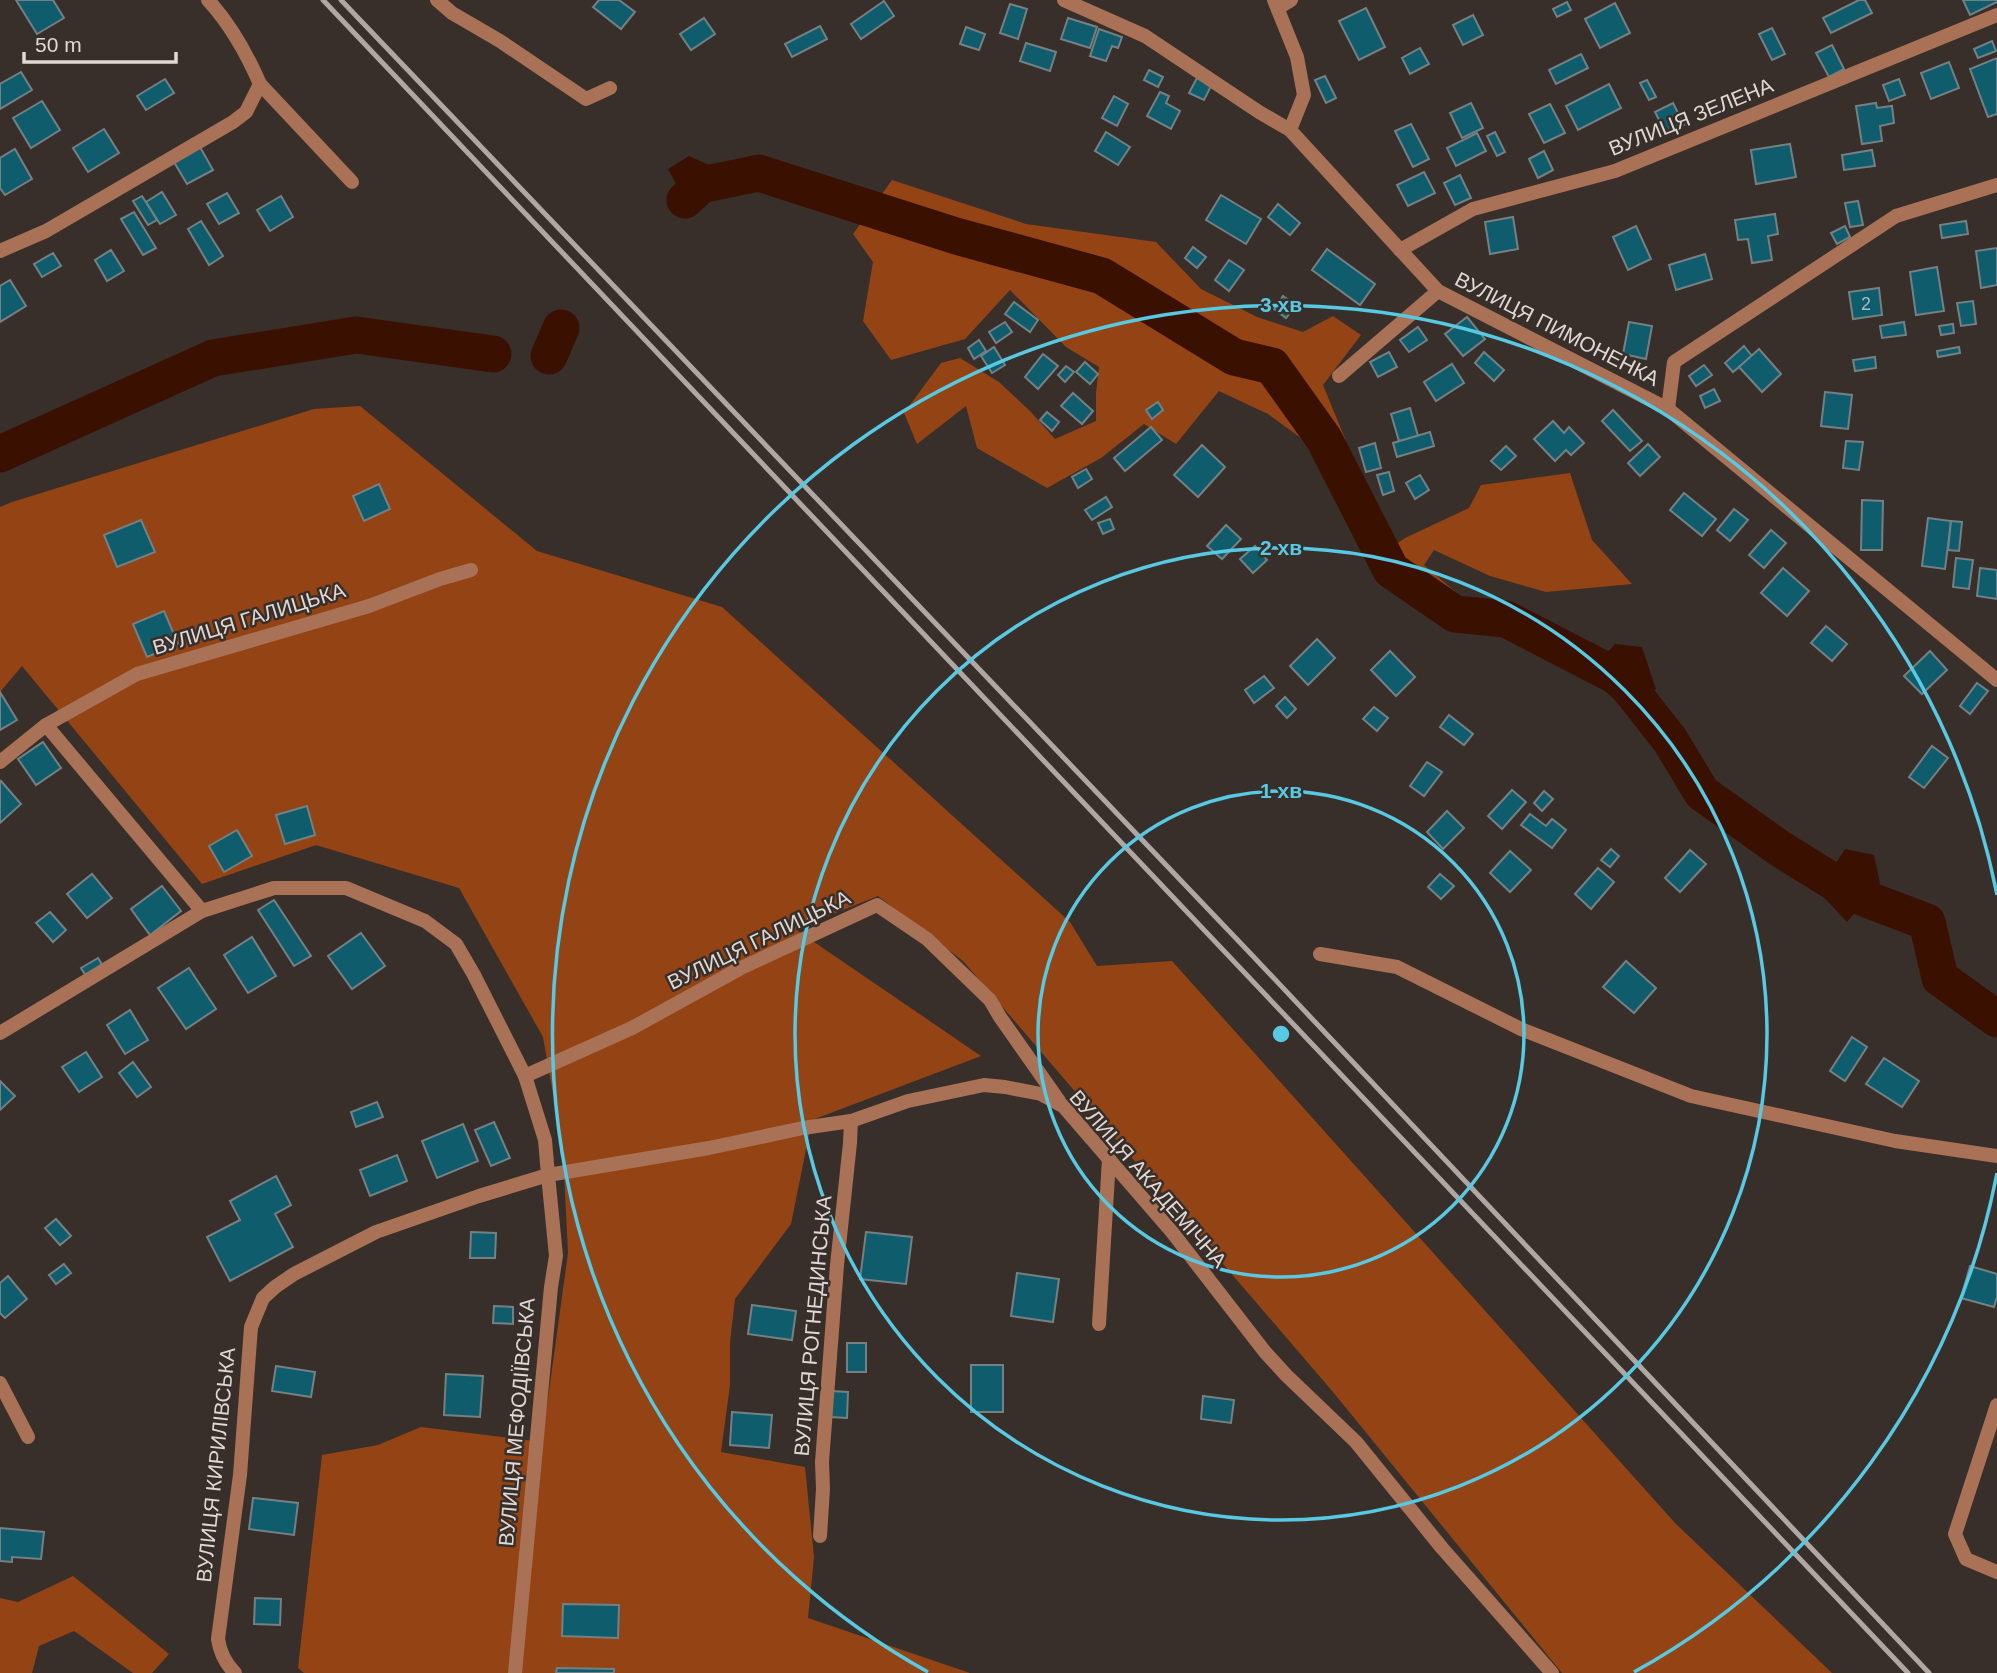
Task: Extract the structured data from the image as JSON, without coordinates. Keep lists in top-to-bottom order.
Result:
{
  "streets": {
    "street": [
      "ВУЛИЦЯ ЗЕЛЕНА",
      "ВУЛИЦЯ ПИМОНЕНКА",
      "ВУЛИЦЯ ГАЛИЦЬКА",
      "ВУЛИЦЯ АКАДЕМІЧНА",
      "ВУЛИЦЯ РОГНЕДИНСЬКА",
      "ВУЛИЦЯ МЕФОДІЇВСЬКА",
      "ВУЛИЦЯ КИРИЛІВСЬКА"
    ]
  },
  "crossings": [
    ["ВУЛИЦЯ ЗЕЛЕНА", "ВУЛИЦЯ ПИМОНЕНКА"],
    ["ВУЛИЦЯ ГАЛИЦЬКА", "ВУЛИЦЯ АКАДЕМІЧНА"],
    ["ВУЛИЦЯ АКАДЕМІЧНА", "ВУЛИЦЯ РОГНЕДИНСЬКА"],
    ["ВУЛИЦЯ АКАДЕМІЧНА", "ВУЛИЦЯ МЕФОДІЇВСЬКА"],
    ["ВУЛИЦЯ АКАДЕМІЧНА", "ВУЛИЦЯ КИРИЛІВСЬКА"],
    ["ВУЛИЦЯ МЕФОДІЇВСЬКА", "ВУЛИЦЯ КИРИЛІВСЬКА"]
  ],
  "house_numbers": ["2"],
  "scale_bar": "50 m",
  "rings": ["3 хв", "2 хв", "1 хв"]
}
